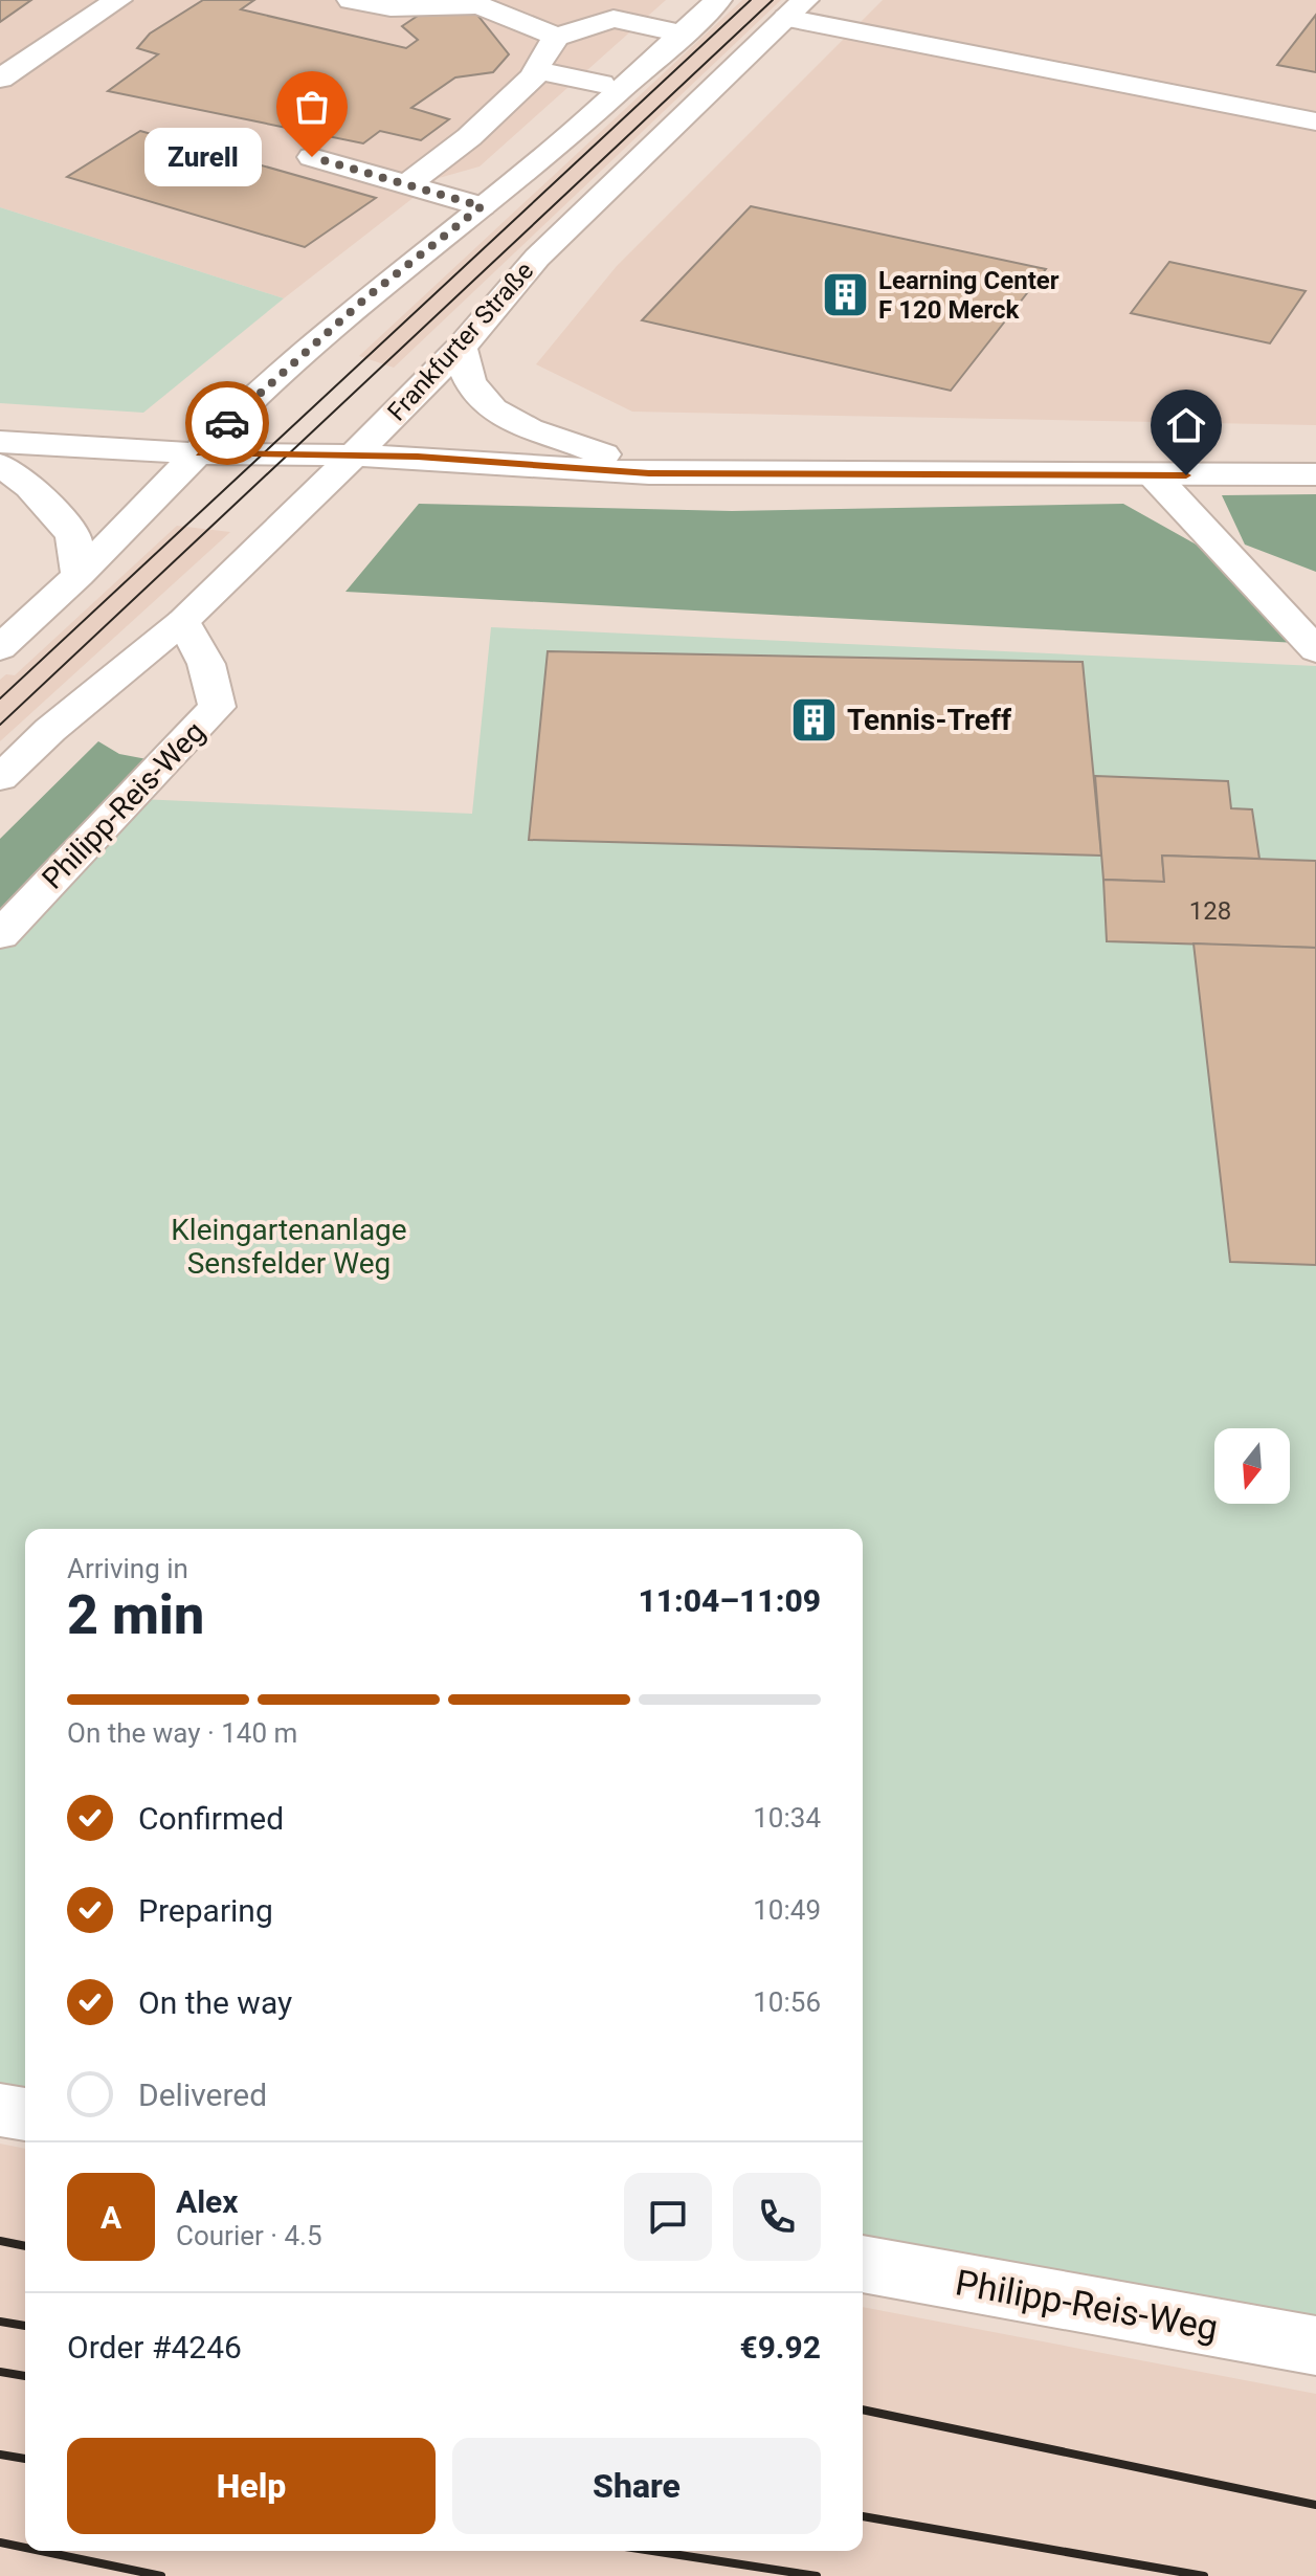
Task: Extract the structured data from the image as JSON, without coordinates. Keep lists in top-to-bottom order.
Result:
{
  "streets": {
    "main road": ["Frankfurter Straße", "Philipp-Reis-Weg"]
  },
  "crossings": [
    ["Frankfurter Straße", "Philipp-Reis-Weg"]
  ],
  "parks": ["Kleingartenanlage Sensfelder Weg"],
  "places": {
    "other": ["Zurell"],
    "building": ["Learning Center F 120 Merck", "Tennis-Treff"]
  },
  "house_numbers": ["128"],
  "north": "bottom",
  "page": {
    "bubble": "Zurell",
    "heading": ["2 min", "Arriving in", "11:04–11:09"],
    "panel": [
      "Alex",
      "Courier · 4.5",
      "Order #4246",
      "€9.92"
    ],
    "bar": "On the way · 140 m",
    "list": [
      ["Confirmed", "10:34"],
      ["Preparing", "10:49"],
      ["On the way", "10:56"],
      "Delivered"
    ],
    "round": "A",
    "buttons": ["Help", "Share"]
  }
}
